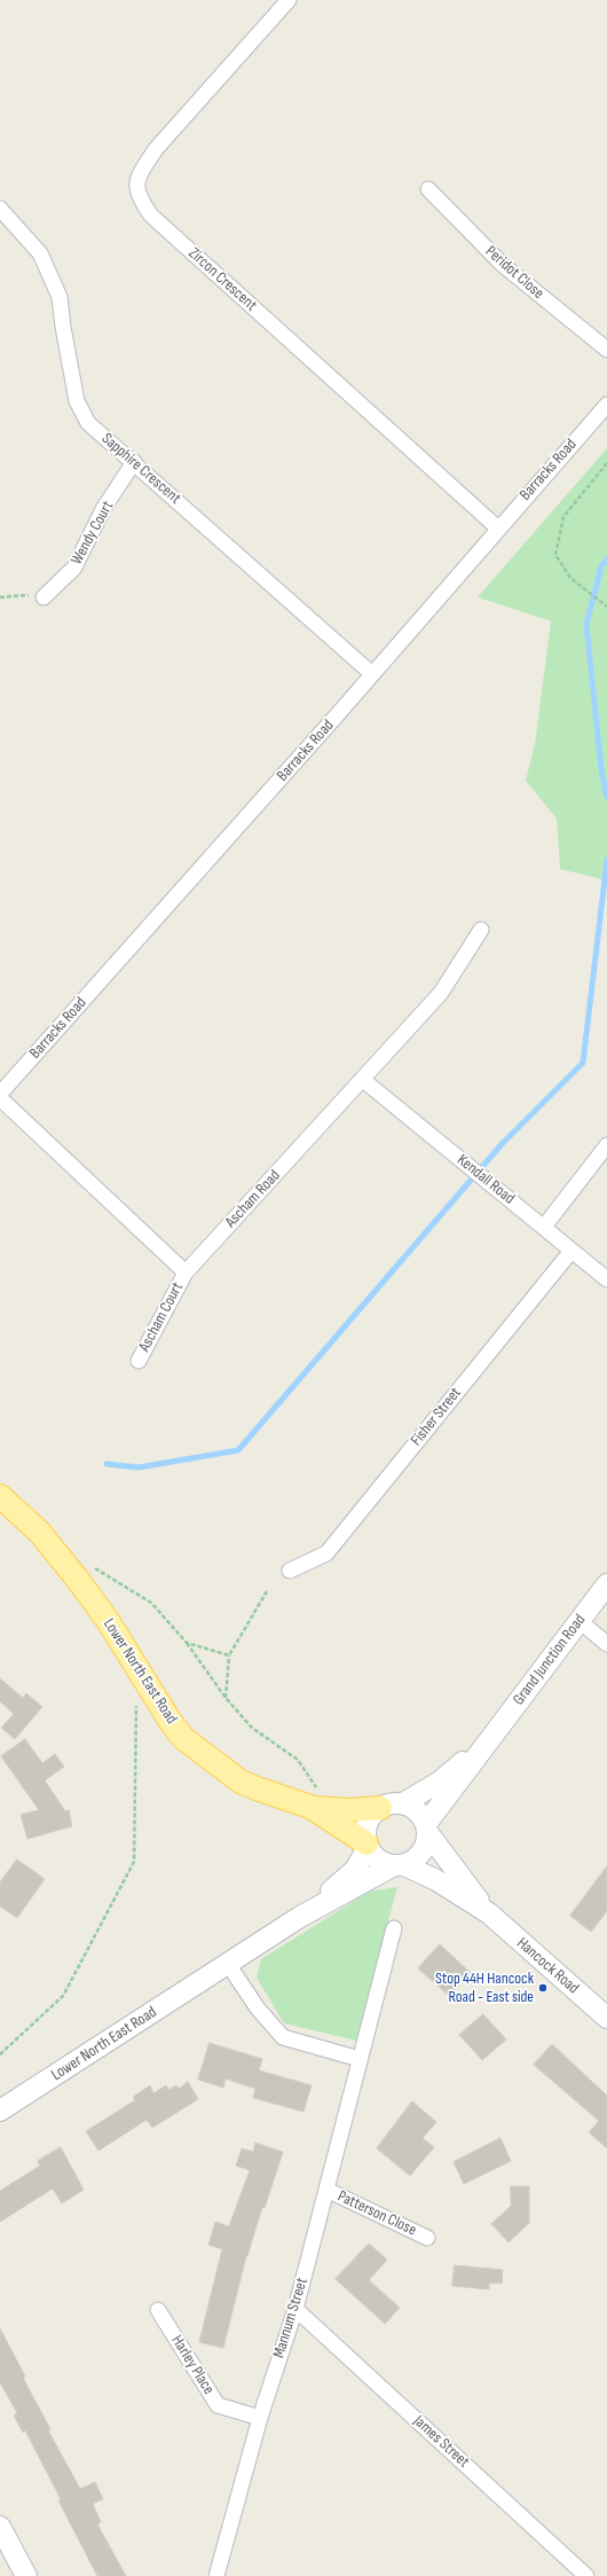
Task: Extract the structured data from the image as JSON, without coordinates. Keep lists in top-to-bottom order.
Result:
{
  "streets": {
    "main road": ["Grand Junction Road", "Lower North East Road", "Hancock Road"],
    "street": [
      "Peridot Close",
      "Zircon Crescent",
      "Sapphire Crescent",
      "Barracks Road",
      "Wendy Court",
      "Kendall Road",
      "Ascham Road",
      "Ascham Court",
      "Fisher Street",
      "Patterson Close",
      "Mannum Street",
      "Harley Place",
      "James Street"
    ]
  },
  "crossings": [
    ["Zircon Crescent", "Barracks Road"],
    ["Sapphire Crescent", "Barracks Road"],
    ["Sapphire Crescent", "Wendy Court"],
    ["Kendall Road", "Ascham Road"],
    ["Kendall Road", "Fisher Street"],
    ["Ascham Road", "Ascham Court"],
    ["Grand Junction Road", "Lower North East Road"],
    ["Grand Junction Road", "Hancock Road"],
    ["Lower North East Road", "Hancock Road"],
    ["Patterson Close", "Mannum Street"],
    ["Mannum Street", "Harley Place"],
    ["Mannum Street", "James Street"]
  ],
  "places": ["Stop 44H Hancock Road - East side"]
}
